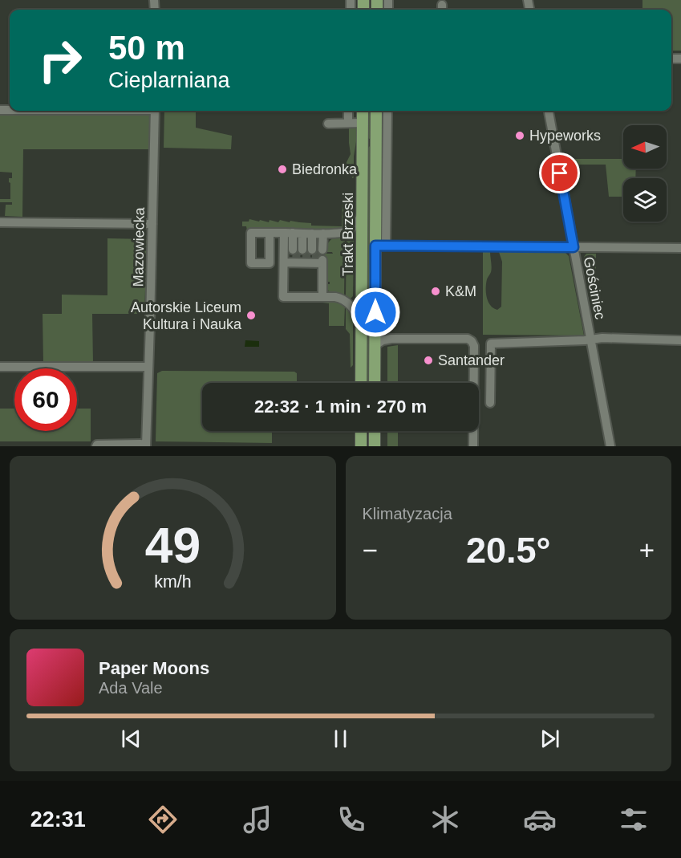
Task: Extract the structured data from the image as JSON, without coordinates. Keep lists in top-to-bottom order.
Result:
{
  "streets": {
    "main road": ["Trakt Brzeski"],
    "street": ["Mazowiecka", "Gościniec"]
  },
  "places": [
    "Hypeworks",
    "Biedronka",
    "K&M",
    "Autorskie Liceum Kultura i Nauka",
    "Santander"
  ],
  "north": "left",
  "page": {
    "turn": ["50 m", "Cieplarniana"],
    "limit": "60",
    "trip": "22:32 · 1 min · 270 m",
    "tile": "Klimatyzacja",
    "heat": ["−", "20.5°", "+"],
    "song": ["Paper Moons", "Ada Vale"],
    "tabs": "22:31",
    "gauge": ["49", "km/h"]
  }
}
